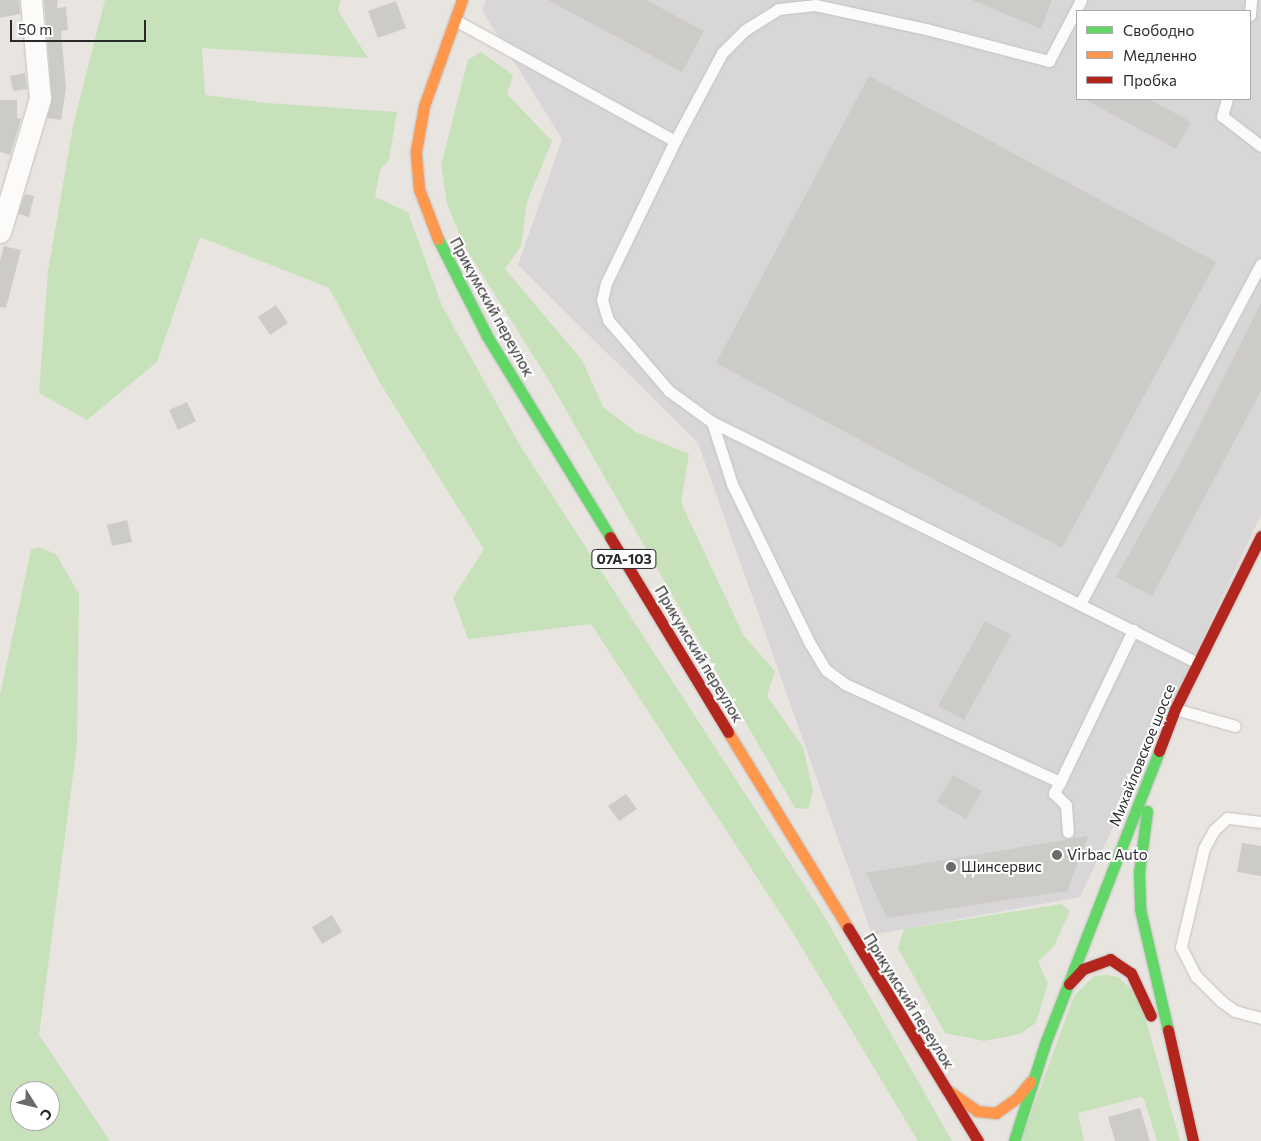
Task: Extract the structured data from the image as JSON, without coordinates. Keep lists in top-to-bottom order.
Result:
{
  "streets": {
    "main road": ["Прикумский переулок", "07А-103", "Михайловское шоссе"]
  },
  "places": ["Virbac Auto", "Шинсервис"],
  "legend": ["Свободно", "Медленно", "Пробка"],
  "scale_bar": "50 m",
  "north": "bottom right"
}
